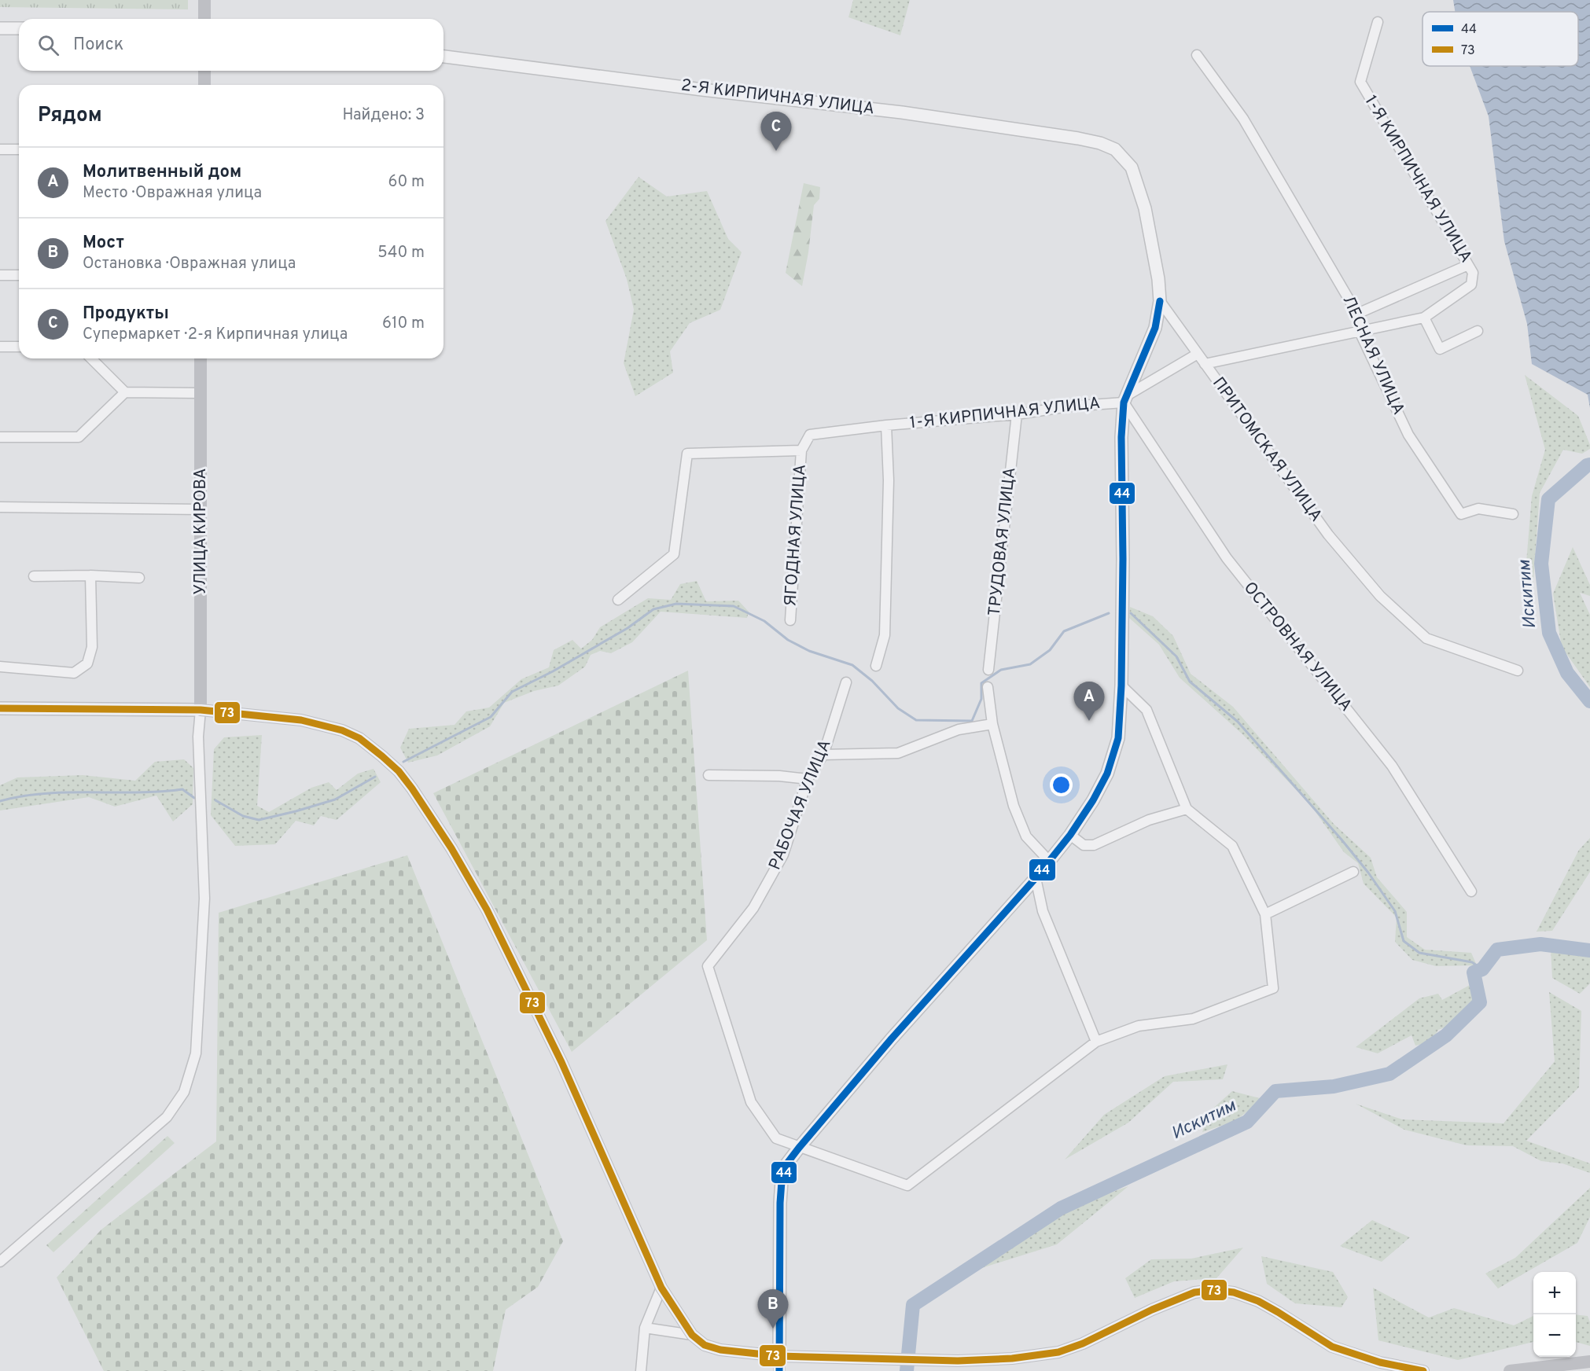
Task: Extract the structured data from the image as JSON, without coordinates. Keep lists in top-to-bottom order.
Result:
{
  "streets": {
    "main road": ["УЛИЦА КИРОВА"],
    "street": [
      "2-Я КИРПИЧНАЯ УЛИЦА",
      "1-Я КИРПИЧНАЯ УЛИЦА",
      "ЛЕСНАЯ УЛИЦА",
      "ПРИТОМСКАЯ УЛИЦА",
      "ЯГОДНАЯ УЛИЦА",
      "ТРУДОВАЯ УЛИЦА",
      "ОСТРОВНАЯ УЛИЦА",
      "РАБОЧАЯ УЛИЦА"
    ]
  },
  "crossings": [
    ["2-Я КИРПИЧНАЯ УЛИЦА", "ПРИТОМСКАЯ УЛИЦА"],
    ["1-Я КИРПИЧНАЯ УЛИЦА", "ЛЕСНАЯ УЛИЦА"],
    ["1-Я КИРПИЧНАЯ УЛИЦА", "ПРИТОМСКАЯ УЛИЦА"],
    ["1-Я КИРПИЧНАЯ УЛИЦА", "ЯГОДНАЯ УЛИЦА"],
    ["1-Я КИРПИЧНАЯ УЛИЦА", "ТРУДОВАЯ УЛИЦА"],
    ["1-Я КИРПИЧНАЯ УЛИЦА", "ОСТРОВНАЯ УЛИЦА"]
  ],
  "water": ["Искитим"],
  "lines": ["transit line 44", "transit line 73"],
  "legend": ["44", "73"],
  "page": {
    "search": "Поиск",
    "heading": ["Рядом", "Найдено: 3"],
    "pins": ["C", "A", "B"],
    "list": [
      {
        "mark": "A",
        "name": "Молитвенный дом",
        "note": "Место · Овражная улица",
        "value": "60 m"
      },
      {
        "mark": "B",
        "name": "Мост",
        "note": "Остановка · Овражная улица",
        "value": "540 m"
      },
      {
        "mark": "C",
        "name": "Продукты",
        "note": "Супермаркет · 2-я Кирпичная улица",
        "value": "610 m"
      }
    ],
    "map_buttons": ["+", "−"]
  }
}
